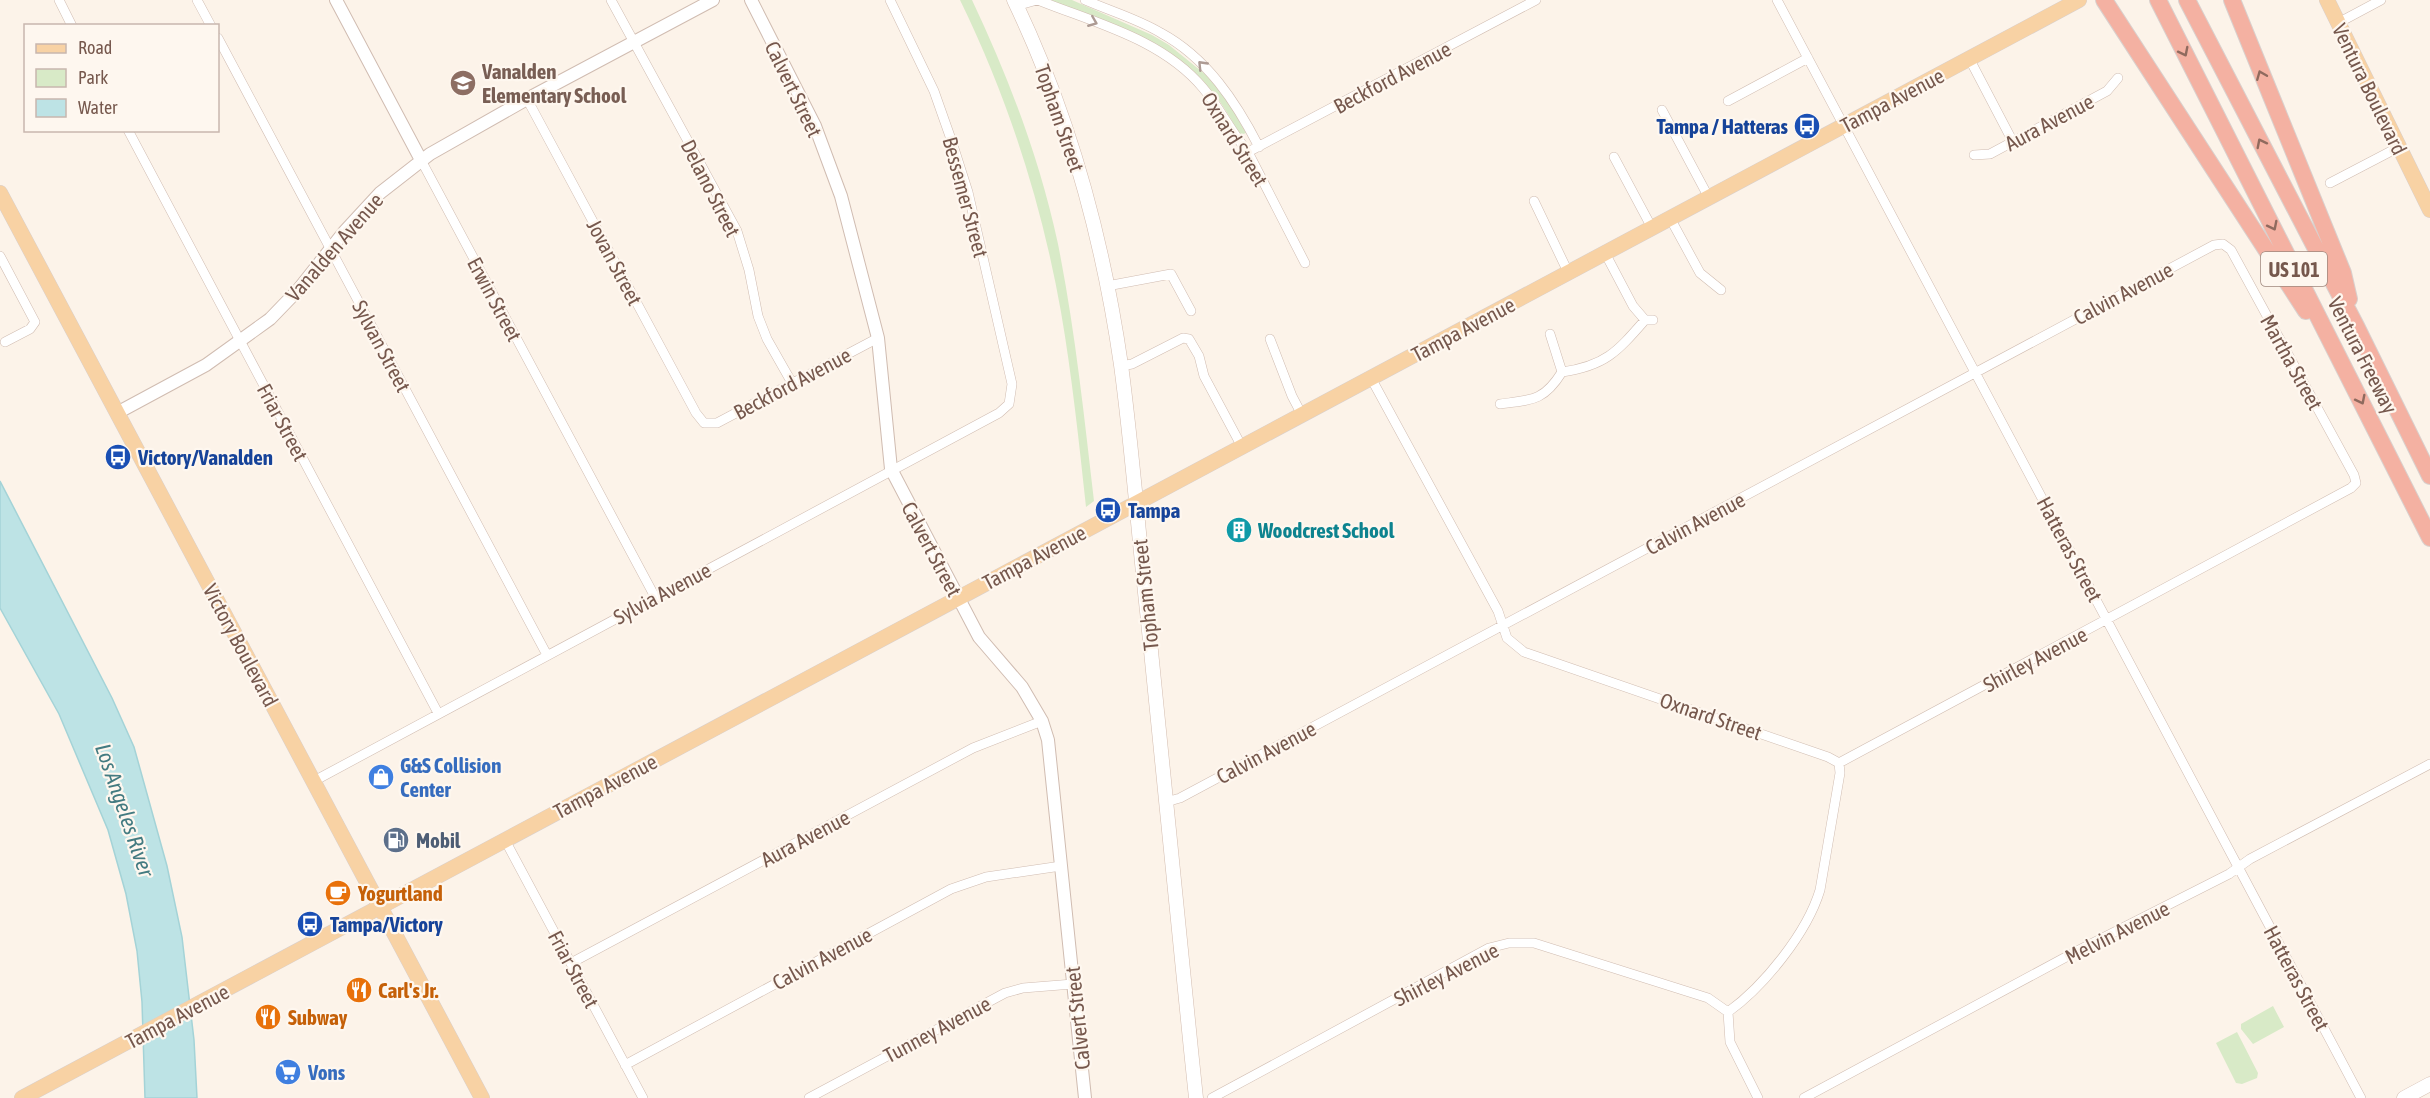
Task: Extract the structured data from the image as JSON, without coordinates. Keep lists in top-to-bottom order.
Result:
{
  "streets": {
    "highway": ["US 101", "Ventura Freeway"],
    "main road": [
      "Ventura Boulevard",
      "Tampa Avenue",
      "Topham Street",
      "Victory Boulevard"
    ],
    "street": [
      "Beckford Avenue",
      "Calvert Street",
      "Aura Avenue",
      "Oxnard Street",
      "Delano Street",
      "Bessemer Street",
      "Vanalden Avenue",
      "Jovan Street",
      "Calvin Avenue",
      "Erwin Street",
      "Sylvan Street",
      "Martha Street",
      "Friar Street",
      "Hatteras Street",
      "Sylvia Avenue",
      "Shirley Avenue",
      "Melvin Avenue",
      "Tunney Avenue"
    ]
  },
  "crossings": [
    ["Beckford Avenue", "Calvert Street"],
    ["Beckford Avenue", "Oxnard Street"],
    ["Beckford Avenue", "Delano Street"],
    ["Beckford Avenue", "Jovan Street"],
    ["Calvert Street", "Tampa Avenue"],
    ["Calvert Street", "Aura Avenue"],
    ["Calvert Street", "Calvin Avenue"],
    ["Calvert Street", "Sylvia Avenue"],
    ["Calvert Street", "Tunney Avenue"],
    ["Tampa Avenue", "Topham Street"],
    ["Tampa Avenue", "Oxnard Street"],
    ["Tampa Avenue", "Friar Street"],
    ["Tampa Avenue", "Hatteras Street"],
    ["Tampa Avenue", "Victory Boulevard"],
    ["Topham Street", "Oxnard Street"],
    ["Topham Street", "Calvin Avenue"],
    ["Aura Avenue", "Friar Street"],
    ["Oxnard Street", "Calvin Avenue"],
    ["Oxnard Street", "Shirley Avenue"],
    ["Delano Street", "Vanalden Avenue"],
    ["Bessemer Street", "Sylvia Avenue"],
    ["Vanalden Avenue", "Jovan Street"],
    ["Vanalden Avenue", "Erwin Street"],
    ["Vanalden Avenue", "Sylvan Street"],
    ["Vanalden Avenue", "Friar Street"],
    ["Vanalden Avenue", "Victory Boulevard"],
    ["Calvin Avenue", "Martha Street"],
    ["Calvin Avenue", "Friar Street"],
    ["Calvin Avenue", "Hatteras Street"],
    ["Erwin Street", "Sylvia Avenue"],
    ["Sylvan Street", "Sylvia Avenue"],
    ["Martha Street", "Shirley Avenue"],
    ["Friar Street", "Sylvia Avenue"],
    ["Hatteras Street", "Shirley Avenue"],
    ["Hatteras Street", "Melvin Avenue"],
    ["Sylvia Avenue", "Victory Boulevard"]
  ],
  "water": ["Los Angeles River"],
  "places": {
    "school or university": ["Vanalden Elementary School"],
    "bus stop": [
      "Tampa / Hatteras",
      "Victory/Vanalden",
      "Tampa",
      "Tampa/Victory"
    ],
    "building": ["Woodcrest School"],
    "shop": ["G&S Collision Center"],
    "fuel station": ["Mobil"],
    "cafe": ["Yogurtland"],
    "restaurant": ["Carl's Jr.", "Subway"],
    "supermarket": ["Vons"]
  },
  "legend": ["Road", "Park", "Water"]
}
